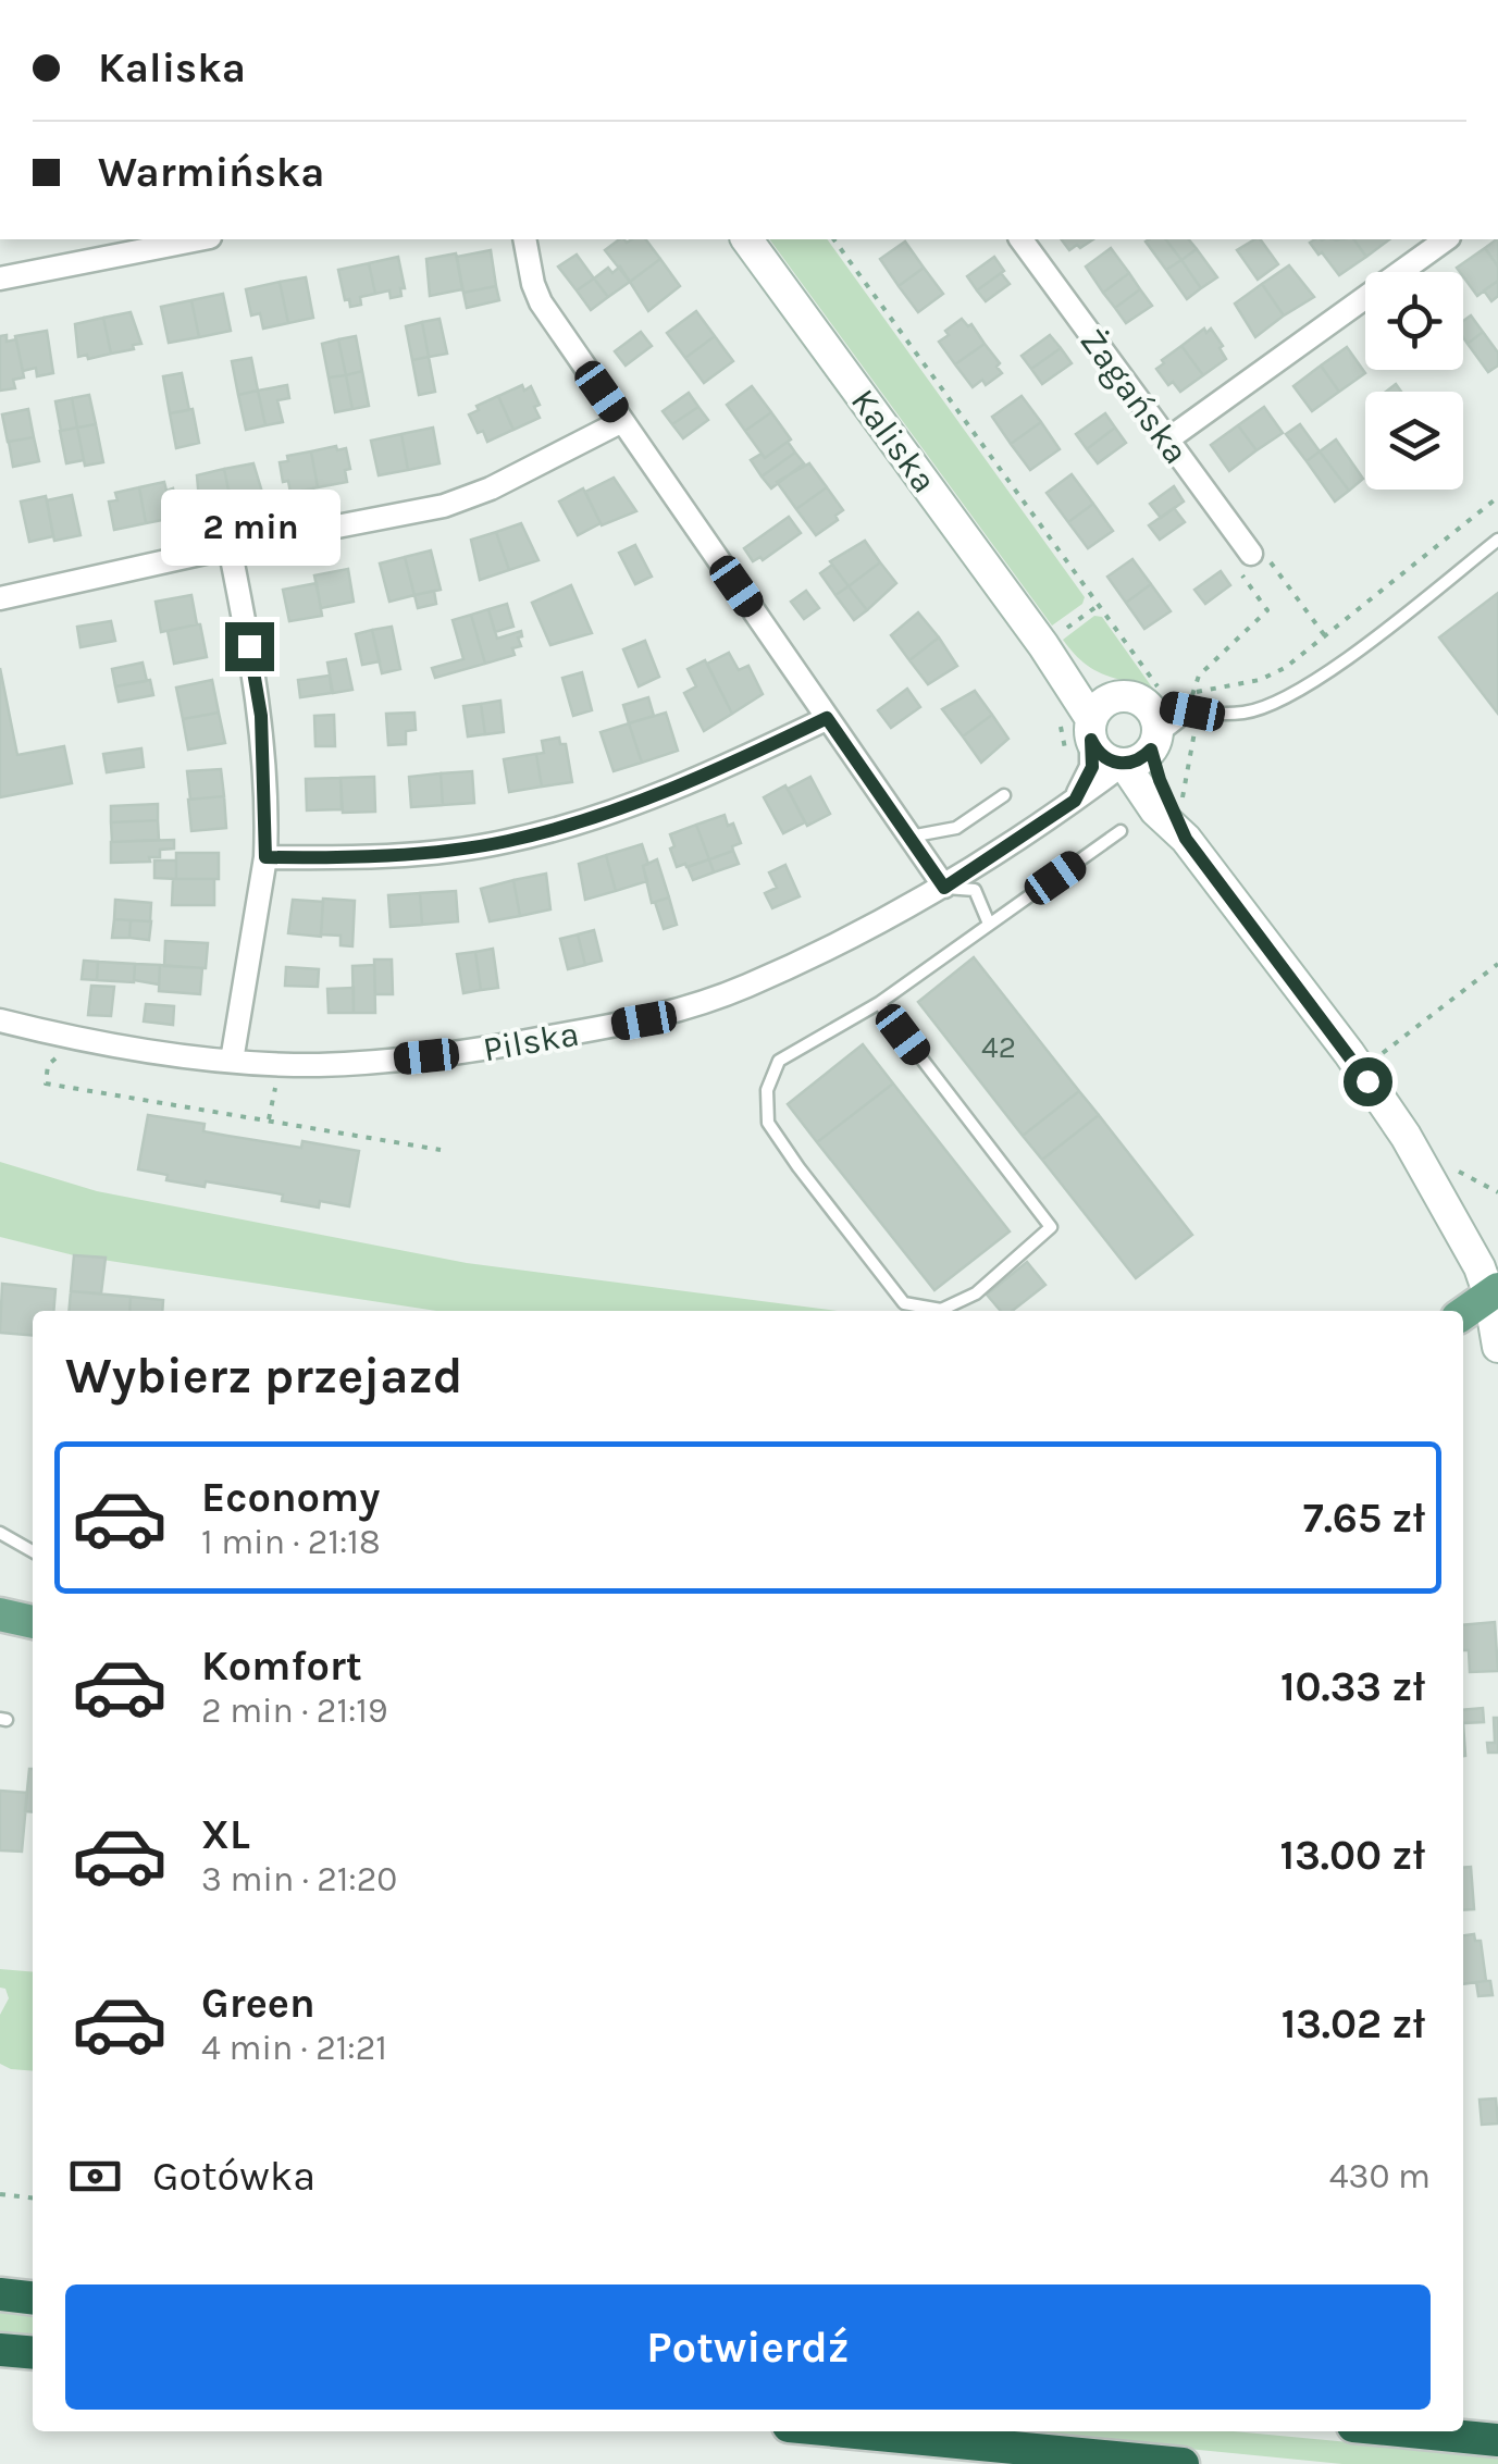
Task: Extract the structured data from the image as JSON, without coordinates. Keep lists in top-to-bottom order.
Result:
{
  "streets": {
    "street": ["Żagańska", "Kaliska", "Pilska"]
  },
  "crossings": [
    ["Kaliska", "Pilska"]
  ],
  "house_numbers": ["42"],
  "page": {
    "banner": ["Kaliska", "Warmińska"],
    "bubble": "2 min",
    "heading": "Wybierz przejazd",
    "list": [
      {
        "name": "Economy",
        "note": "1 min · 21:18",
        "value": "7.65 zł"
      },
      {
        "name": "Komfort",
        "note": "2 min · 21:19",
        "value": "10.33 zł"
      },
      {
        "name": "XL",
        "note": "3 min · 21:20",
        "value": "13.00 zł"
      },
      {
        "name": "Green",
        "note": "4 min · 21:21",
        "value": "13.02 zł"
      }
    ],
    "pay": ["Gotówka", "430 m"],
    "buttons": "Potwierdź"
  }
}
